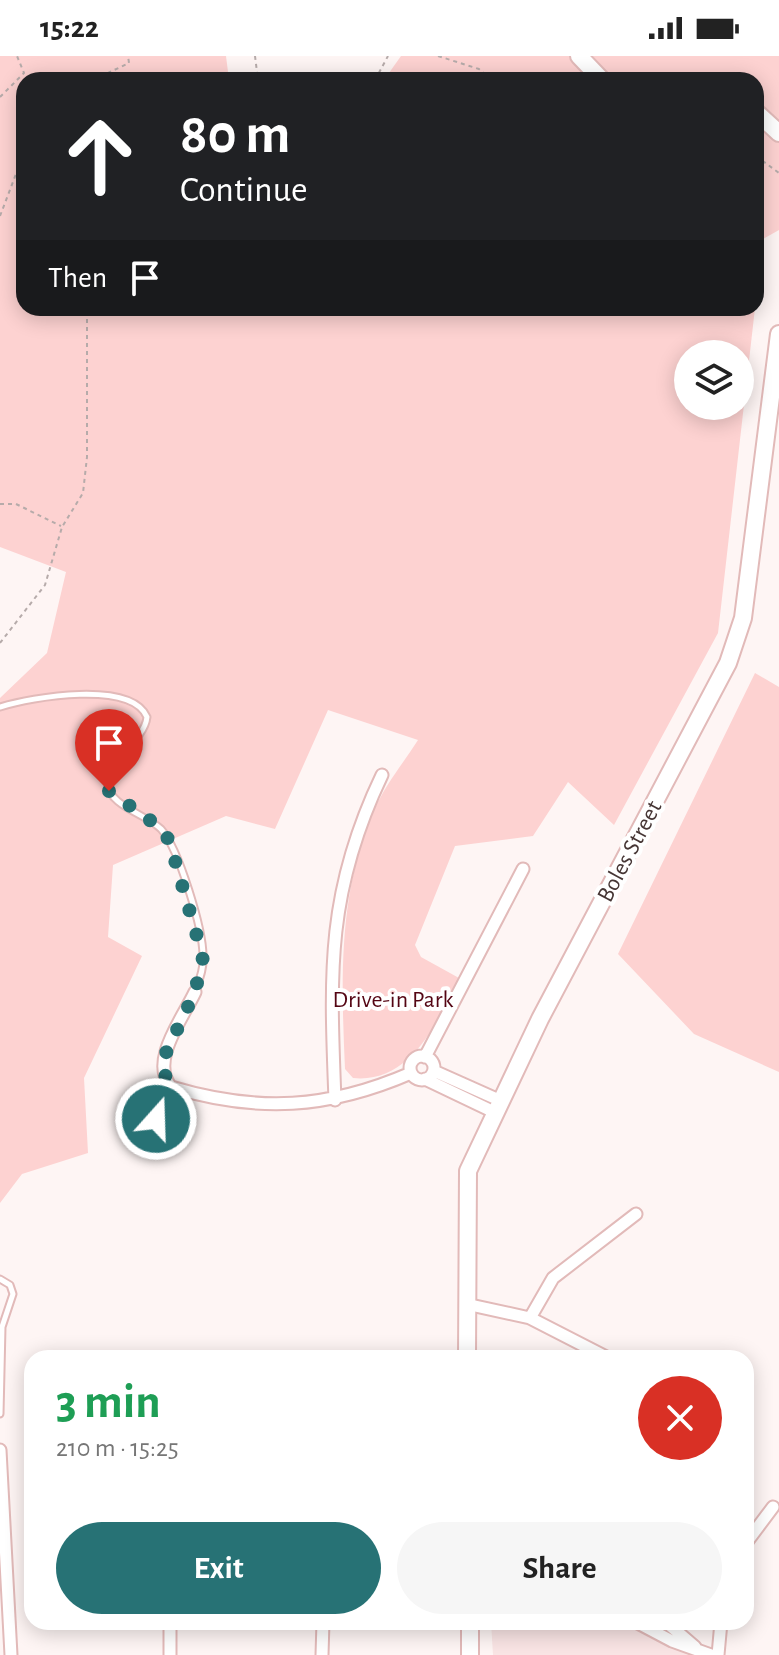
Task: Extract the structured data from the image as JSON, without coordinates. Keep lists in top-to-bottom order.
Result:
{
  "streets": {
    "street": ["Boles Street"]
  },
  "parks": ["Drive-in Park"],
  "page": {
    "status": "15:22",
    "turn": ["80 m", "Continue"],
    "then": "Then",
    "heading": ["3 min", "210 m · 15:25"],
    "buttons": ["Exit", "Share"]
  }
}
